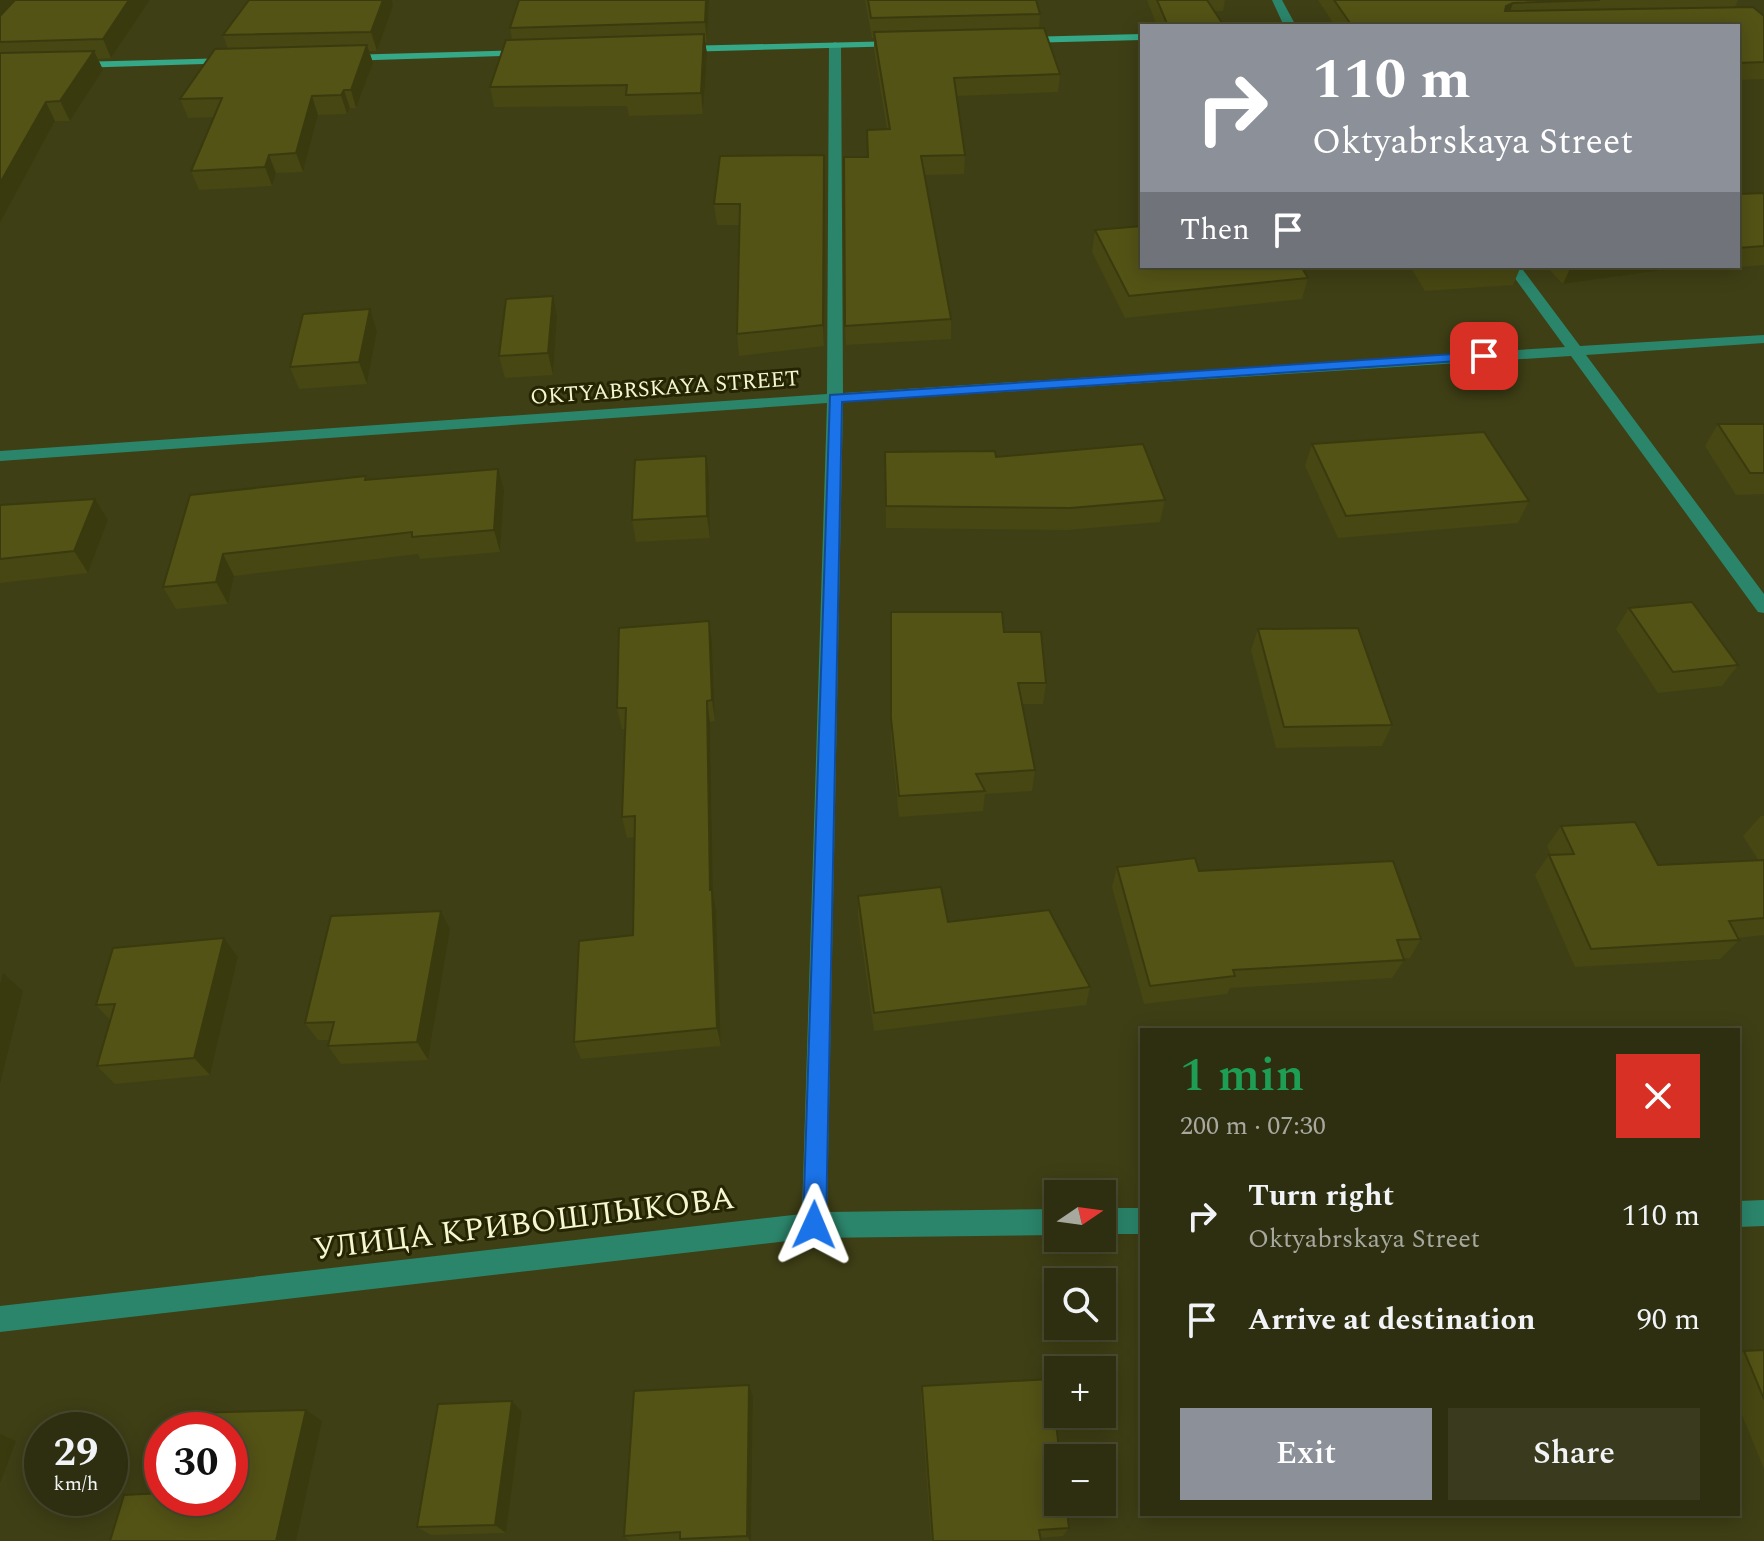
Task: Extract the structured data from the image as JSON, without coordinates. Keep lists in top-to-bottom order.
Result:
{
  "streets": {
    "street": ["OKTYABRSKAYA STREET", "УЛИЦА КРИВОШЛЫКОВА"]
  },
  "north": "right",
  "page": {
    "turn": ["110 m", "Oktyabrskaya Street"],
    "then": "Then",
    "heading": ["1 min", "200 m · 07:30"],
    "list": [
      {
        "name": "Turn right",
        "note": "Oktyabrskaya Street",
        "value": "110 m"
      },
      {
        "name": "Arrive at destination",
        "value": "90 m"
      }
    ],
    "map_buttons": ["+", "−"],
    "buttons": ["Exit", "Share"],
    "speed": "29 km/h",
    "limit": "30"
  }
}
